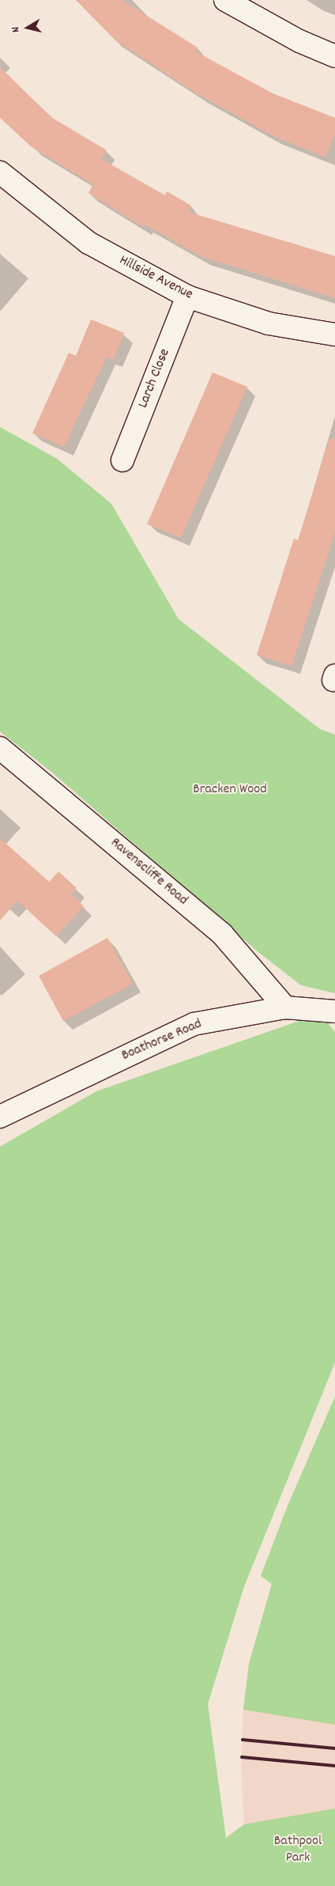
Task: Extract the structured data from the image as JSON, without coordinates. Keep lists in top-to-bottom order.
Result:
{
  "streets": {
    "street": [
      "Hillside Avenue",
      "Larch Close",
      "Ravenscliffe Road",
      "Boathorse Road"
    ]
  },
  "crossings": [
    ["Hillside Avenue", "Larch Close"],
    ["Ravenscliffe Road", "Boathorse Road"]
  ],
  "parks": ["Bracken Wood", "Bathpool Park"],
  "north": "left"
}
